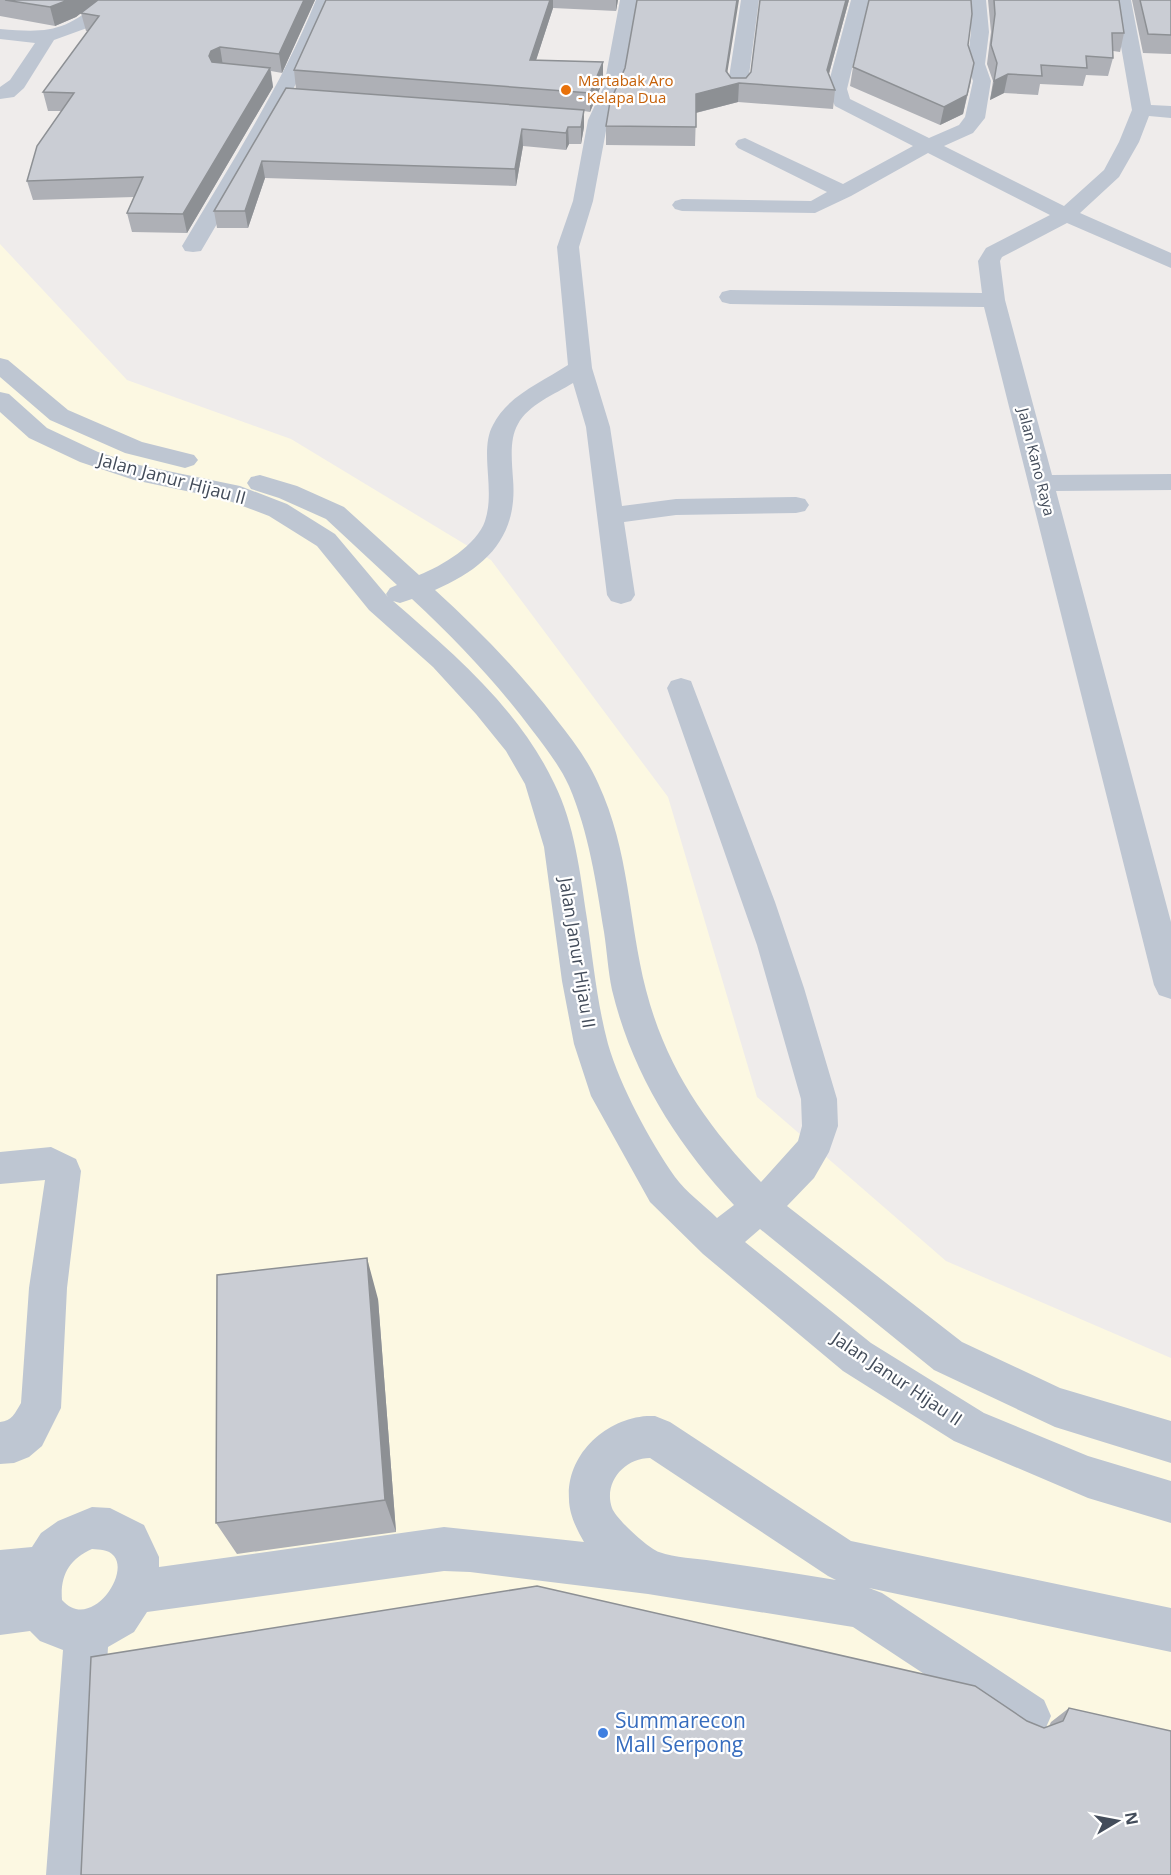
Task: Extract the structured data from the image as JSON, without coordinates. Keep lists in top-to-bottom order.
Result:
{
  "streets": {
    "street": ["Jalan Kano Raya", "Jalan Janur Hijau II"]
  },
  "places": ["Martabak Aro - Kelapa Dua", "Summarecon Mall Serpong"],
  "north": "right"
}
